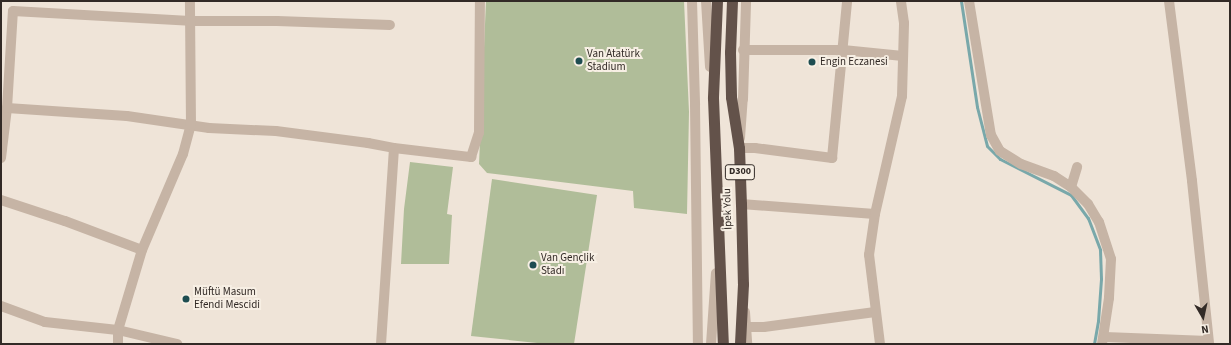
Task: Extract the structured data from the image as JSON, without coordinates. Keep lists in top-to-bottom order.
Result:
{
  "streets": {
    "highway": ["D300", "İpek Yolu"]
  },
  "places": [
    "Van Atatürk Stadium",
    "Engin Eczanesi",
    "Van Gençlik Stadı",
    "Müftü Masum Efendi Mescidi"
  ],
  "north": "bottom"
}
